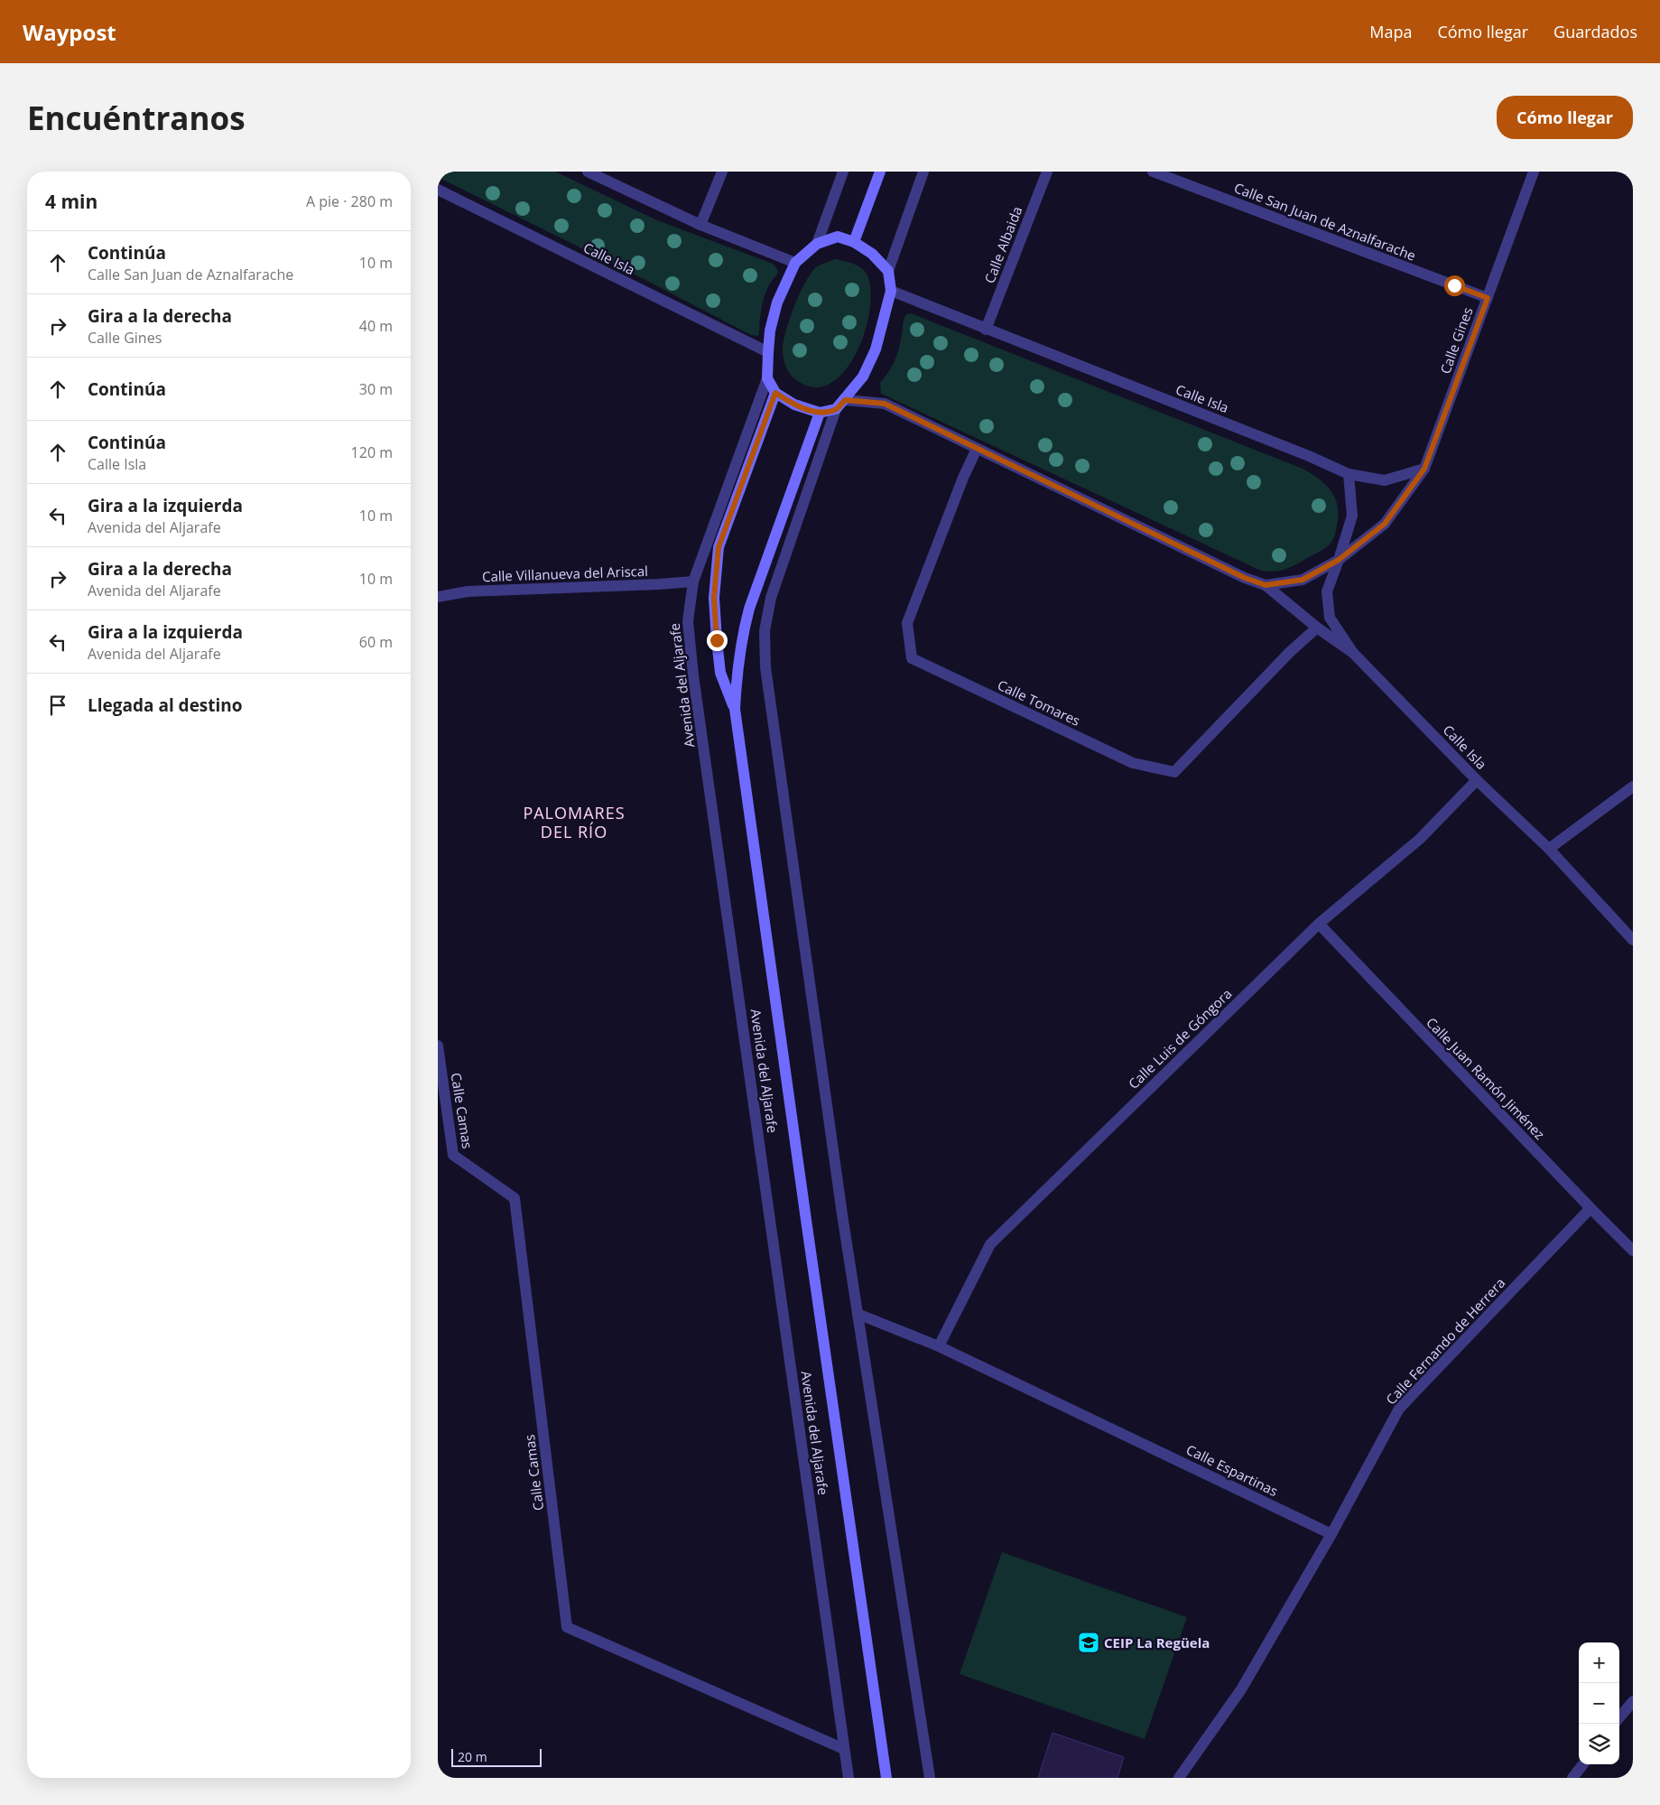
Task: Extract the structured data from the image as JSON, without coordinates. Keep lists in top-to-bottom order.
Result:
{
  "streets": {
    "street": [
      "Calle San Juan de Aznalfarache",
      "Calle Albaida",
      "Calle Isla",
      "Calle Gines",
      "Calle Villanueva del Ariscal",
      "Avenida del Aljarafe",
      "Calle Tomares",
      "Calle Luis de Góngora",
      "Calle Juan Ramón Jiménez",
      "Calle Camas",
      "Calle Fernando de Herrera",
      "Calle Espartinas"
    ]
  },
  "crossings": [
    ["Calle San Juan de Aznalfarache", "Calle Gines"],
    ["Calle Albaida", "Calle Isla"],
    ["Calle Isla", "Calle Gines"],
    ["Calle Isla", "Avenida del Aljarafe"],
    ["Calle Isla", "Calle Tomares"],
    ["Calle Isla", "Calle Luis de Góngora"],
    ["Calle Villanueva del Ariscal", "Avenida del Aljarafe"],
    ["Avenida del Aljarafe", "Calle Camas"],
    ["Calle Luis de Góngora", "Calle Juan Ramón Jiménez"],
    ["Calle Luis de Góngora", "Calle Espartinas"],
    ["Calle Juan Ramón Jiménez", "Calle Fernando de Herrera"],
    ["Calle Fernando de Herrera", "Calle Espartinas"]
  ],
  "districts": ["PALOMARES DEL RÍO"],
  "places": {
    "school or university": ["CEIP La Regüela"]
  },
  "scale_bar": "20 m",
  "page": {
    "header": "Waypost",
    "nav": ["Mapa", "Cómo llegar", "Guardados"],
    "buttons": "Cómo llegar",
    "title": "Encuéntranos",
    "heading": ["4 min", "A pie · 280 m"],
    "list": [
      ["Continúa", "Calle San Juan de Aznalfarache", "10 m"],
      ["Gira a la derecha", "Calle Gines", "40 m"],
      ["Continúa", "30 m"],
      ["Continúa", "Calle Isla", "120 m"],
      ["Gira a la izquierda", "Avenida del Aljarafe", "10 m"],
      ["Gira a la derecha", "Avenida del Aljarafe", "10 m"],
      ["Gira a la izquierda", "Avenida del Aljarafe", "60 m"],
      "Llegada al destino"
    ],
    "map_buttons": ["+", "−"],
    "scale": "20 m"
  }
}
